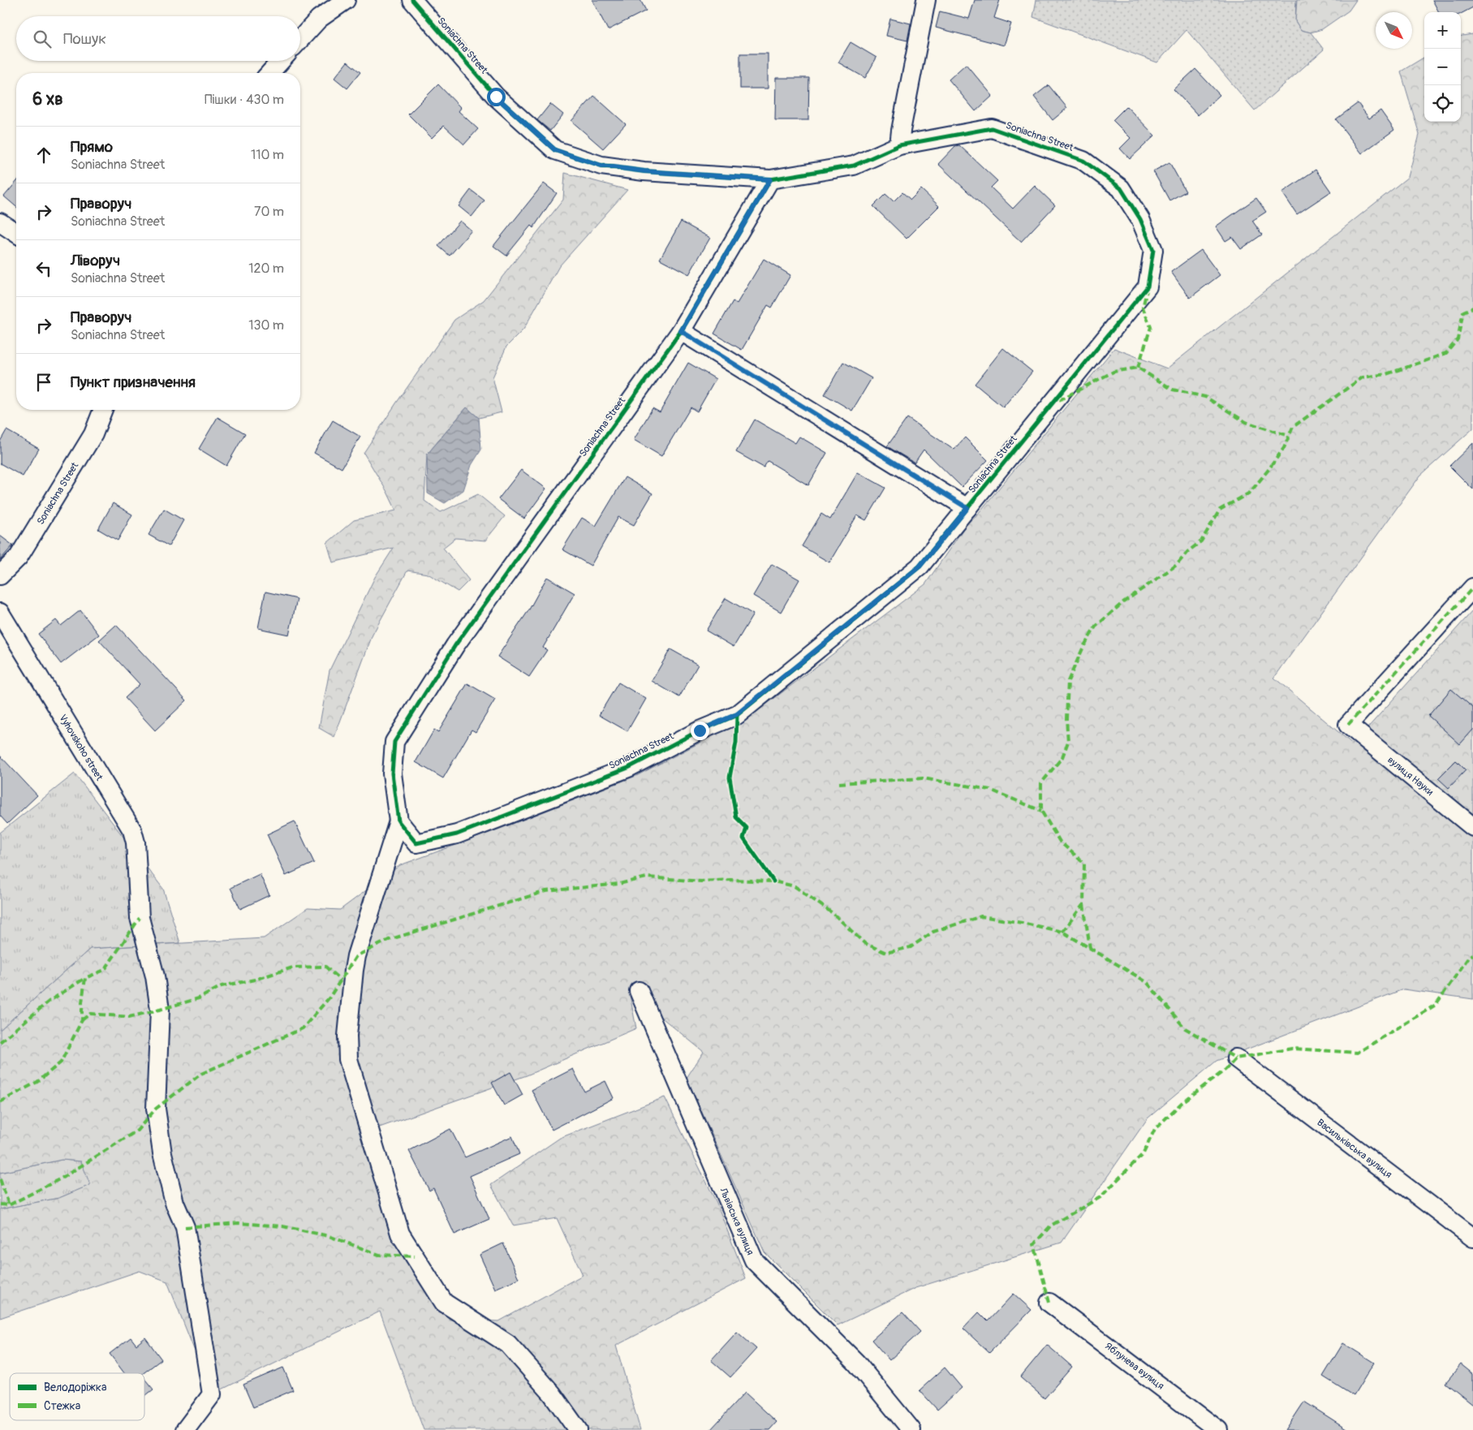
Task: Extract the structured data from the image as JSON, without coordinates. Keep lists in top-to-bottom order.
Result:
{
  "streets": {
    "street": [
      "Soniachna Street",
      "Vyhovskoho street",
      "вулиця Науки",
      "Васильківська вулиця",
      "Львівська вулиця",
      "Яблунева вулиця"
    ]
  },
  "legend": ["Велодоріжка", "Стежка"],
  "north": "bottom right",
  "page": {
    "map_buttons": ["+", "−"],
    "search": "Пошук",
    "heading": ["6 хв", "Пішки · 430 m"],
    "list": [
      ["Прямо", "Soniachna Street", "110 m"],
      ["Праворуч", "Soniachna Street", "70 m"],
      ["Ліворуч", "Soniachna Street", "120 m"],
      ["Праворуч", "Soniachna Street", "130 m"],
      "Пункт призначення"
    ]
  }
}
